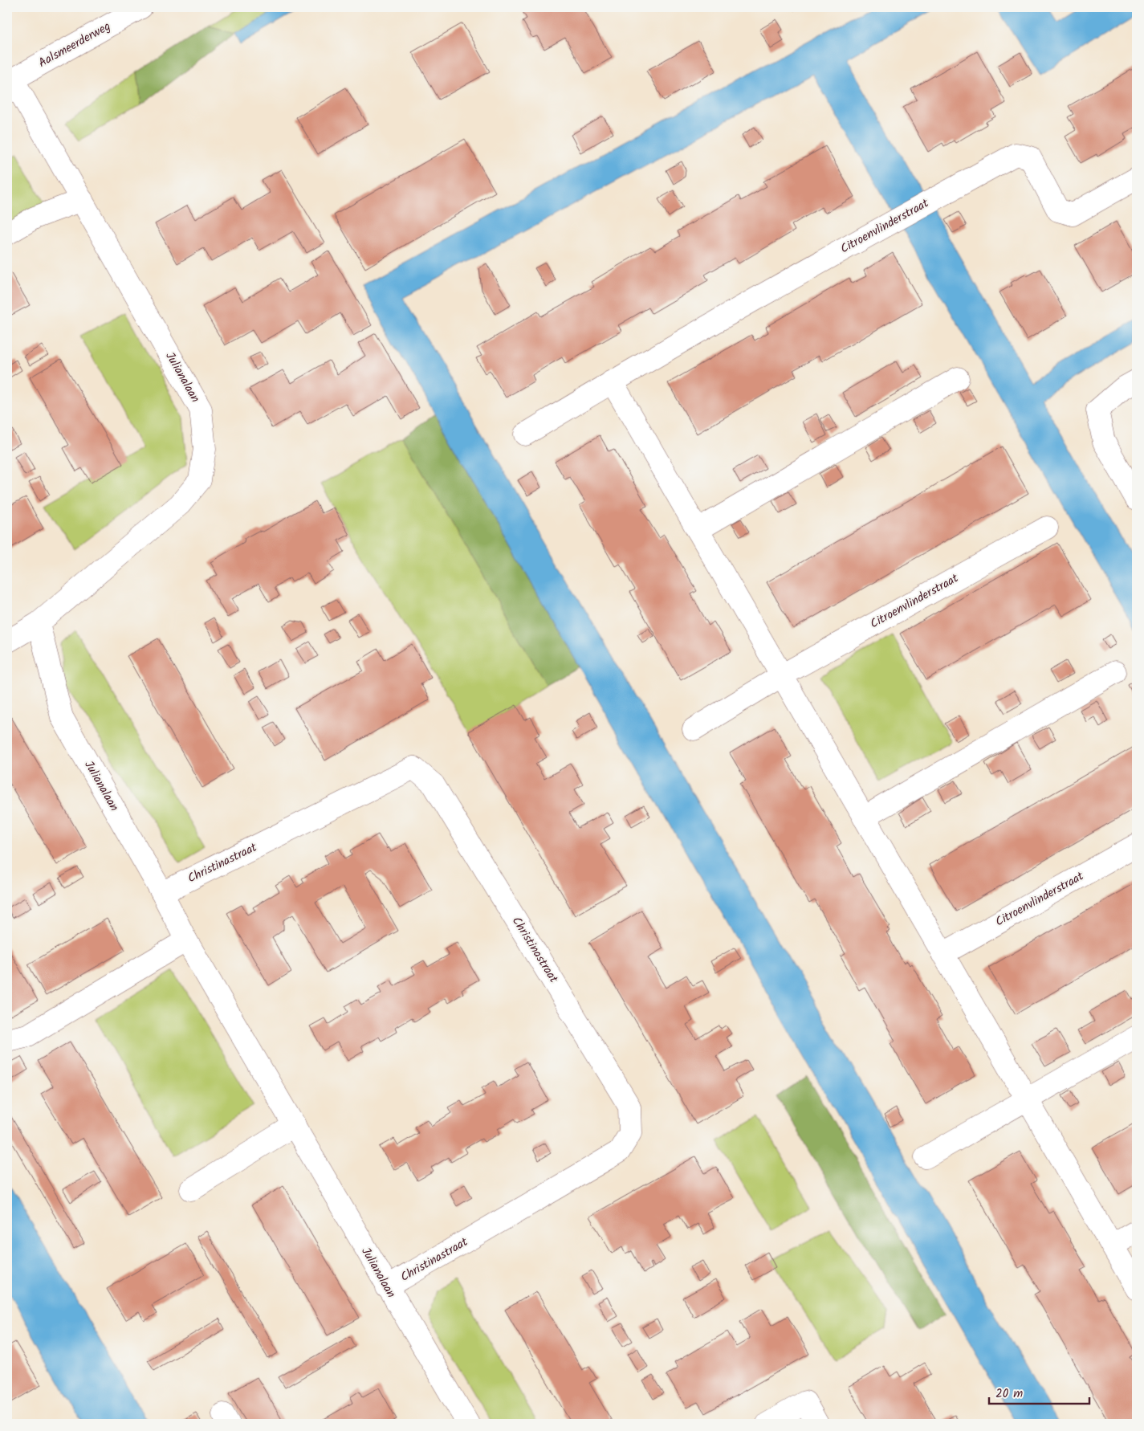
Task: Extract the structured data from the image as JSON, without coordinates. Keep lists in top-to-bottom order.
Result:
{
  "streets": {
    "street": [
      "Aalsmeerderweg",
      "Citroenvlinderstraat",
      "Julianalaan",
      "Christinastraat"
    ]
  },
  "crossings": [
    ["Aalsmeerderweg", "Julianalaan"],
    ["Julianalaan", "Christinastraat"]
  ],
  "scale_bar": "20 m"
}
